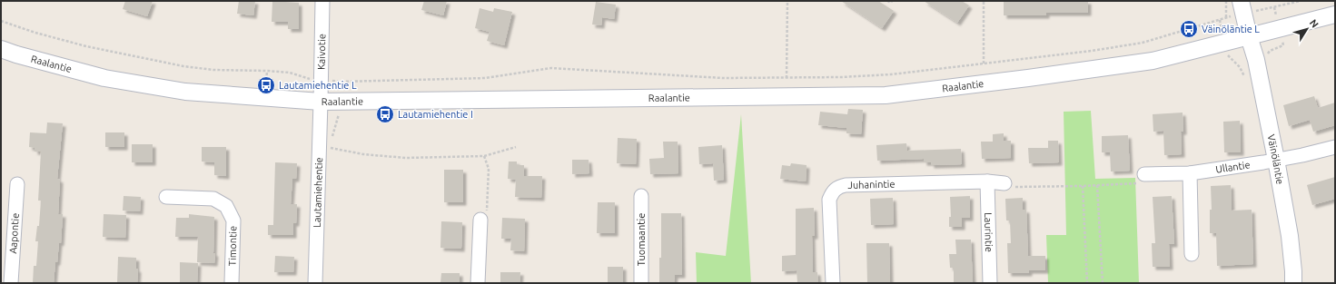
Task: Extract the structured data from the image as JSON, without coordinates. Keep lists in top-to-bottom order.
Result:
{
  "streets": {
    "street": [
      "Kaivotie",
      "Raalantie",
      "Väinöläntie",
      "Ullantie",
      "Juhanintie",
      "Lautamiehentie",
      "Laurintie",
      "Aapontie",
      "Tuomaantie",
      "Timontie"
    ]
  },
  "crossings": [
    ["Kaivotie", "Raalantie"],
    ["Kaivotie", "Lautamiehentie"],
    ["Raalantie", "Väinöläntie"],
    ["Raalantie", "Lautamiehentie"],
    ["Väinöläntie", "Ullantie"],
    ["Juhanintie", "Laurintie"]
  ],
  "places": {
    "bus stop": ["Väinöläntie L", "Lautamiehentie L", "Lautamiehentie I"]
  },
  "north": "top right"
}
